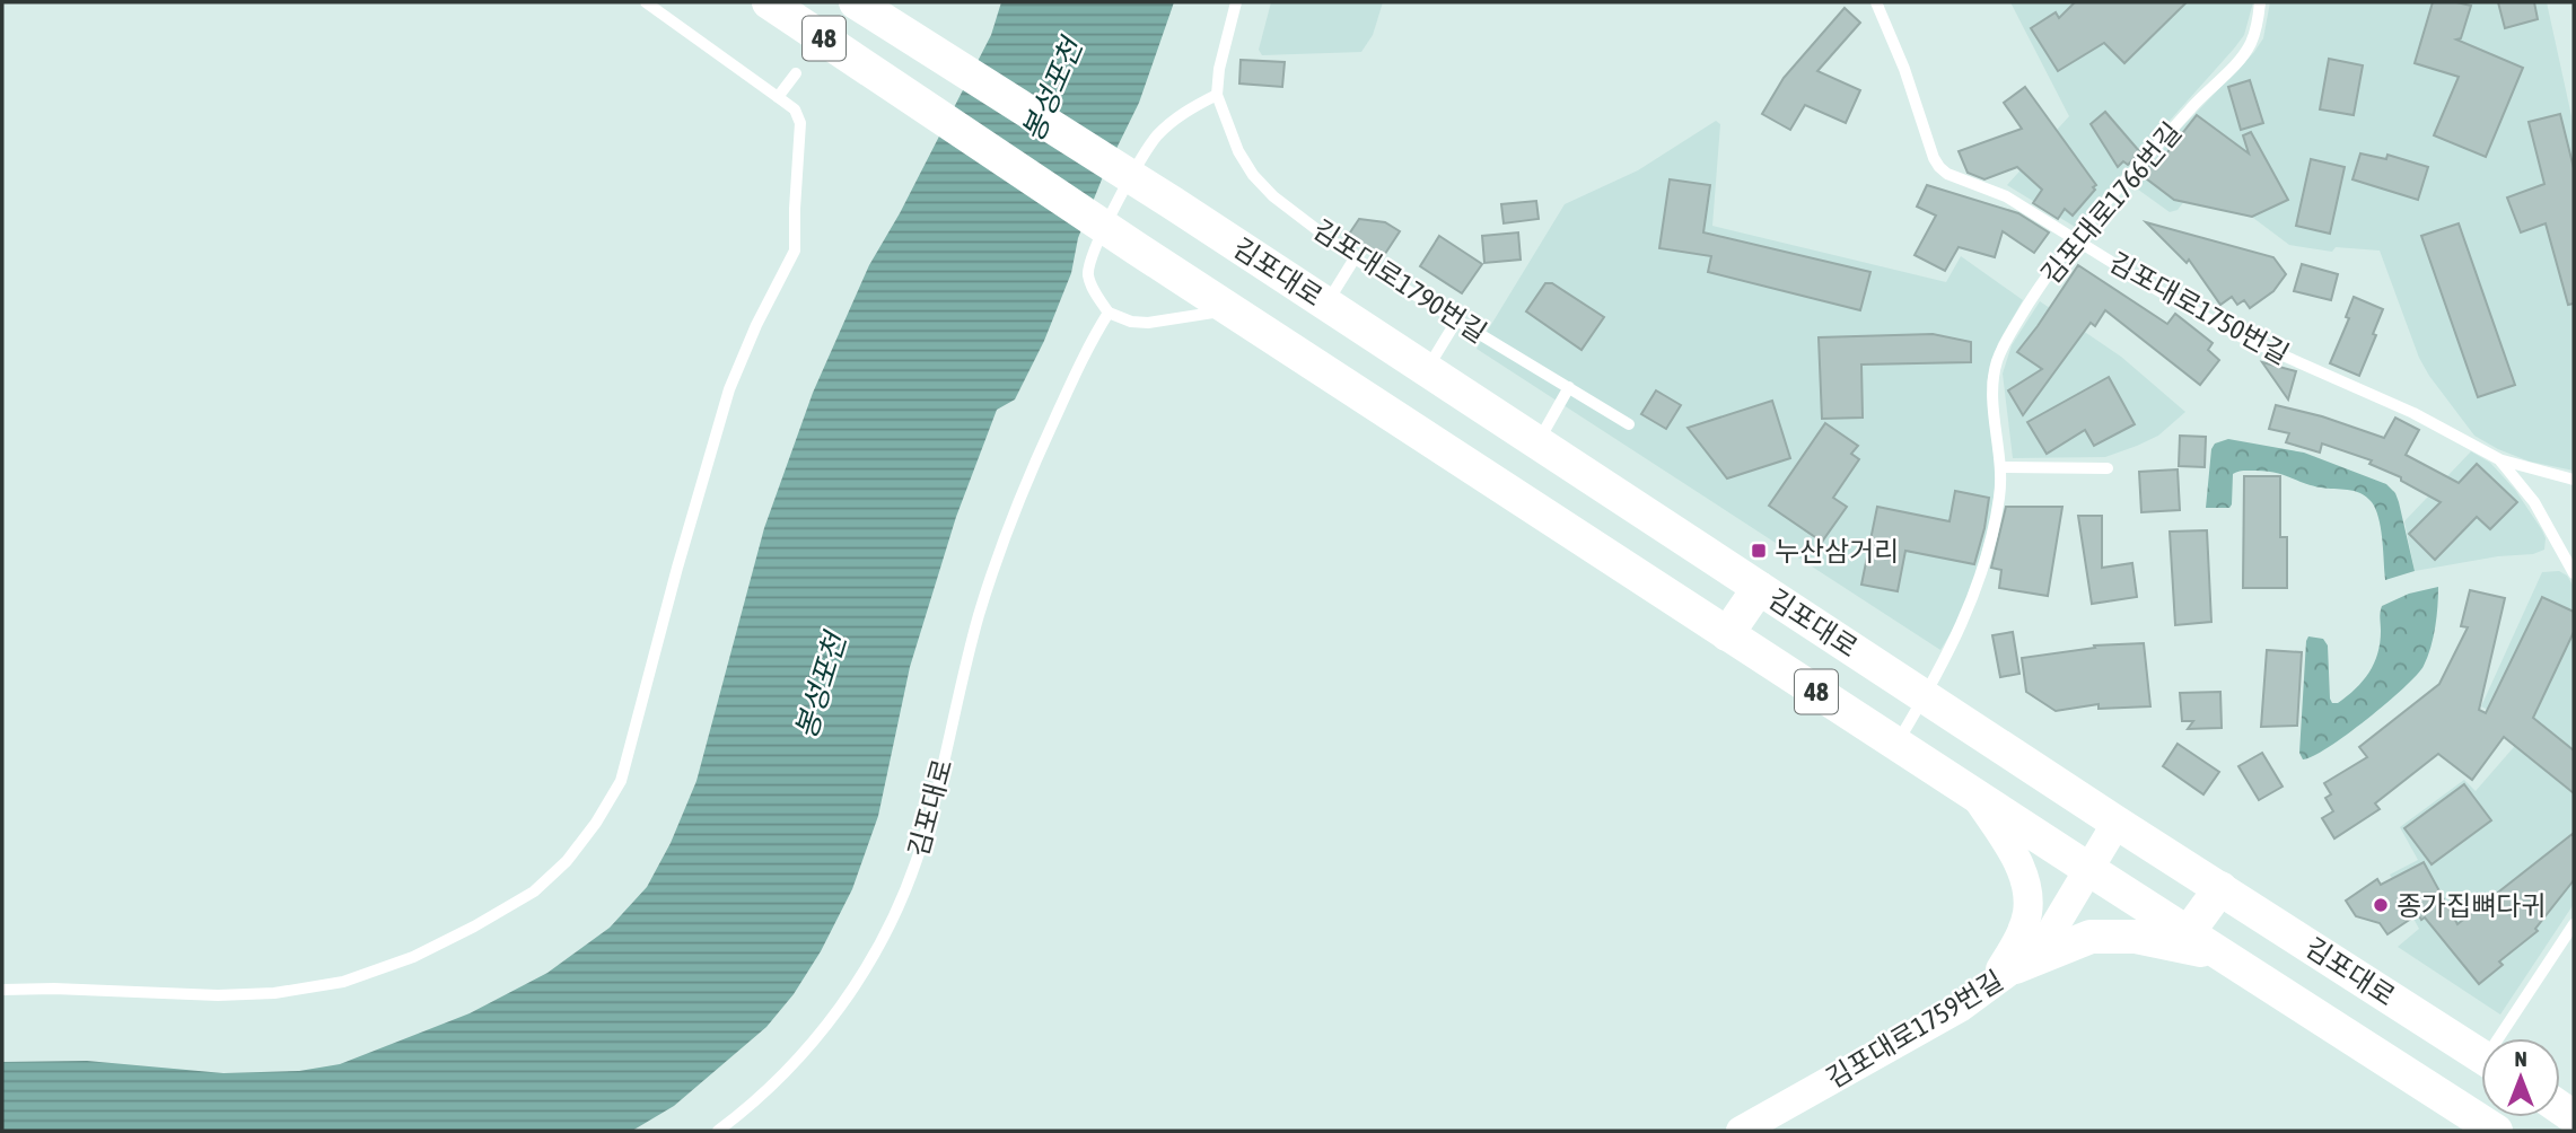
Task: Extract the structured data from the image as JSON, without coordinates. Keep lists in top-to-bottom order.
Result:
{
  "streets": {
    "main road": ["48", "김포대로"],
    "street": ["김포대로1759번길"],
    "lane": ["김포대로1766번길", "김포대로1790번길", "김포대로1750번길"]
  },
  "crossings": [
    ["김포대로1766번길", "김포대로"],
    ["김포대로1766번길", "김포대로1750번길"],
    ["김포대로", "김포대로1759번길"]
  ],
  "water": ["봉성포천"],
  "places": {
    "transit": ["누산삼거리"],
    "other": ["종가집뼈다귀"]
  },
  "north": "top"
}
